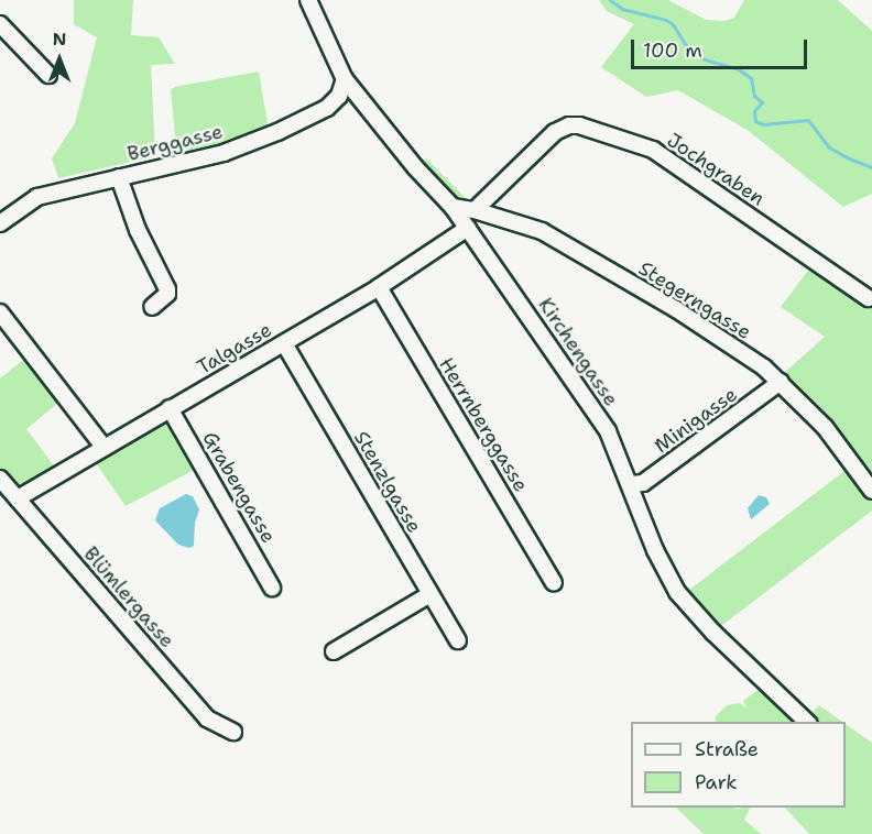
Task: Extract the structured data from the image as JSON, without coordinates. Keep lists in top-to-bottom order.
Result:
{
  "streets": {
    "street": [
      "Berggasse",
      "Jochgraben",
      "Stegerngasse",
      "Talgasse",
      "Kirchengasse",
      "Minigasse",
      "Herrnberggasse",
      "Stenzlgasse",
      "Grabengasse",
      "Blümlergasse"
    ]
  },
  "crossings": [
    ["Berggasse", "Kirchengasse"],
    ["Jochgraben", "Stegerngasse"],
    ["Stegerngasse", "Kirchengasse"],
    ["Stegerngasse", "Minigasse"],
    ["Talgasse", "Kirchengasse"],
    ["Talgasse", "Herrnberggasse"],
    ["Talgasse", "Stenzlgasse"],
    ["Talgasse", "Grabengasse"],
    ["Talgasse", "Blümlergasse"],
    ["Kirchengasse", "Minigasse"]
  ],
  "legend": ["Straße", "Park"],
  "scale_bar": "100 m",
  "north": "top"
}
